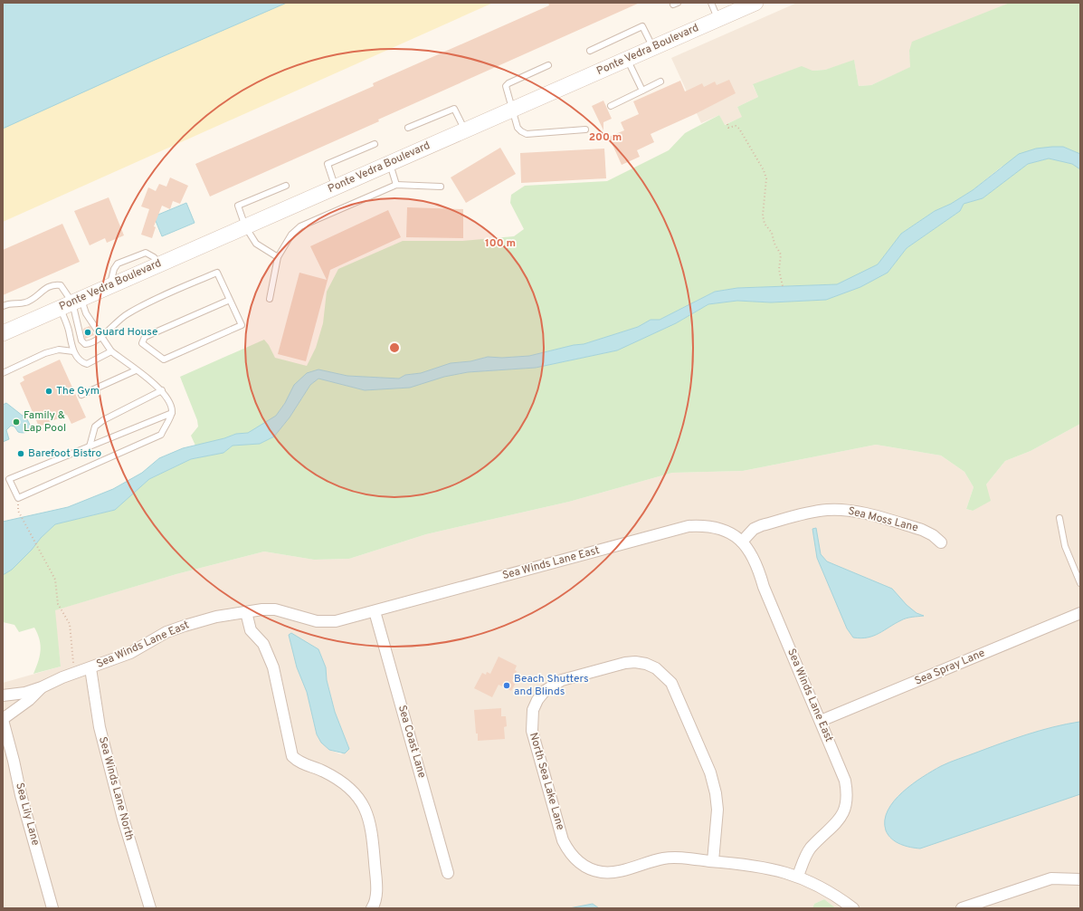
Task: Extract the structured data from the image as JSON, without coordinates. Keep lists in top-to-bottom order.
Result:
{
  "streets": {
    "street": [
      "Ponte Vedra Boulevard",
      "Sea Moss Lane",
      "Sea Winds Lane East",
      "Sea Spray Lane",
      "Sea Coast Lane",
      "North Sea Lake Lane",
      "Sea Winds Lane North",
      "Sea Lily Lane"
    ]
  },
  "crossings": [
    ["Sea Moss Lane", "Sea Winds Lane East"],
    ["Sea Winds Lane East", "Sea Spray Lane"],
    ["Sea Winds Lane East", "Sea Coast Lane"],
    ["Sea Winds Lane East", "North Sea Lake Lane"],
    ["Sea Winds Lane East", "Sea Winds Lane North"]
  ],
  "places": [
    "Guard House",
    "The Gym",
    "Family & Lap Pool",
    "Barefoot Bistro",
    "Beach Shutters and Blinds"
  ],
  "rings": ["200 m", "100 m"]
}
